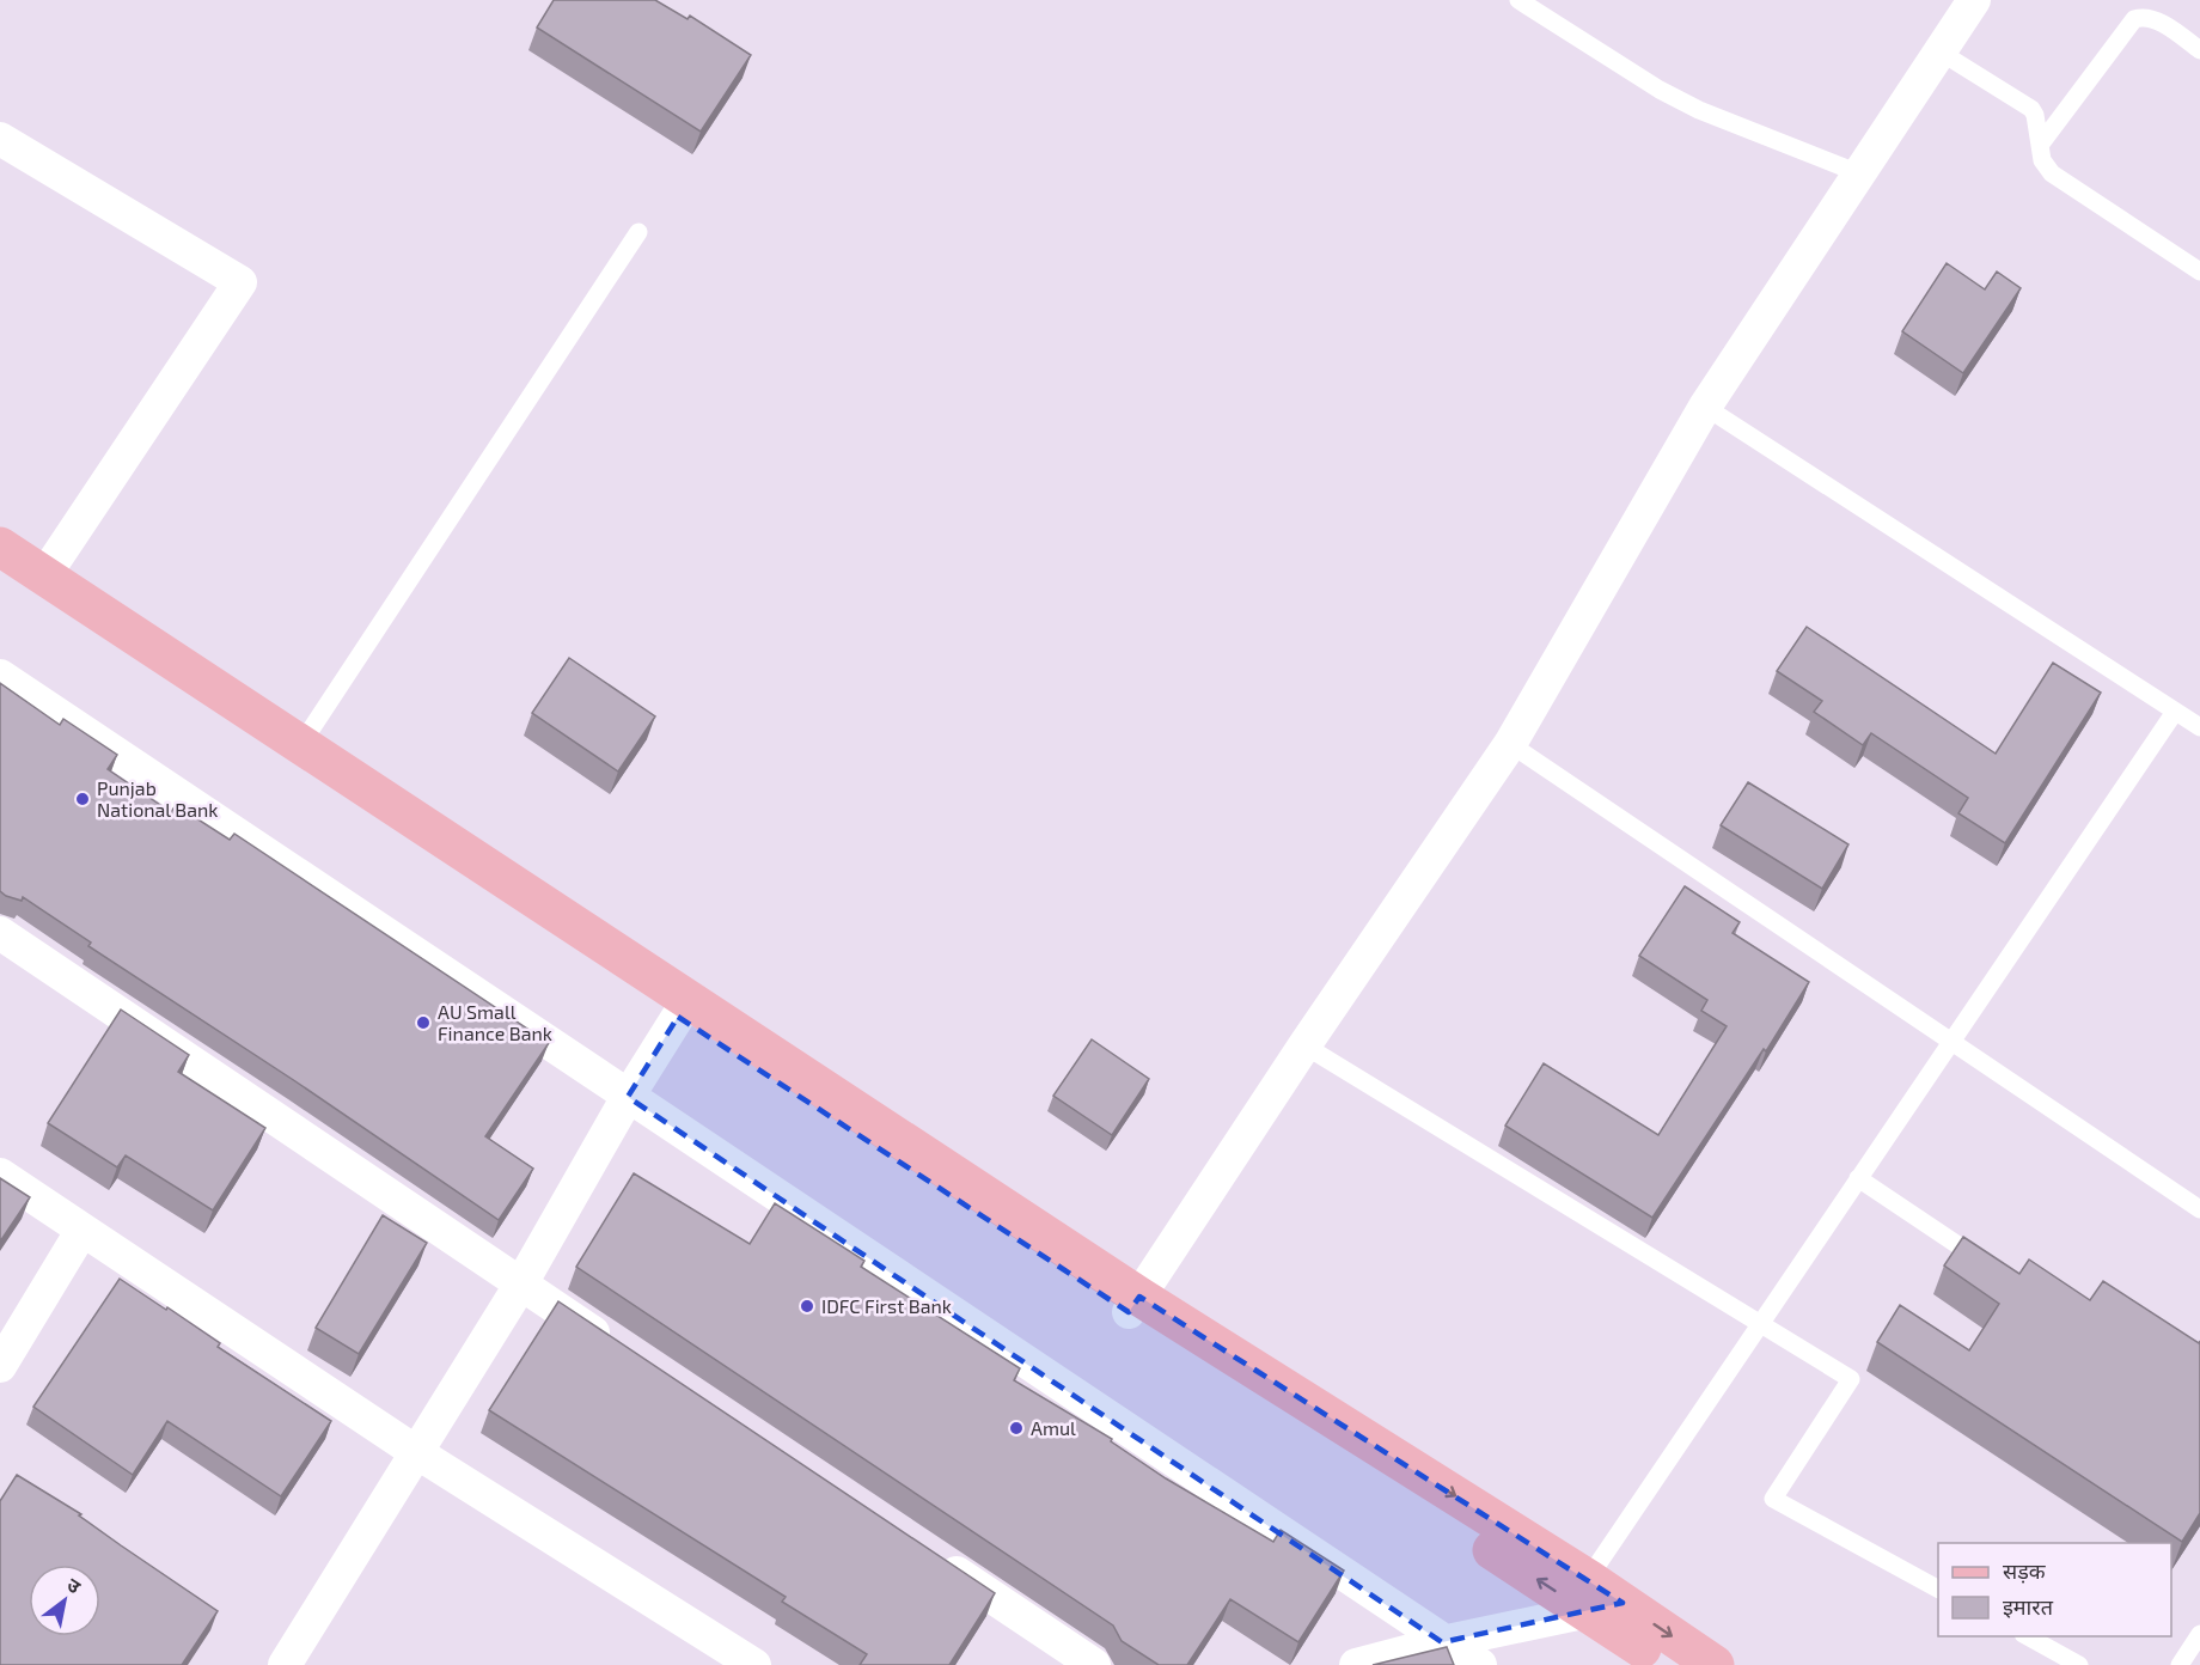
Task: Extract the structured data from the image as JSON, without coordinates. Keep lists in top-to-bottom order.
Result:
{
  "places": [
    "Punjab National Bank",
    "AU Small Finance Bank",
    "IDFC First Bank",
    "Amul"
  ],
  "legend": ["सड़क", "इमारत"],
  "north": "top right"
}
